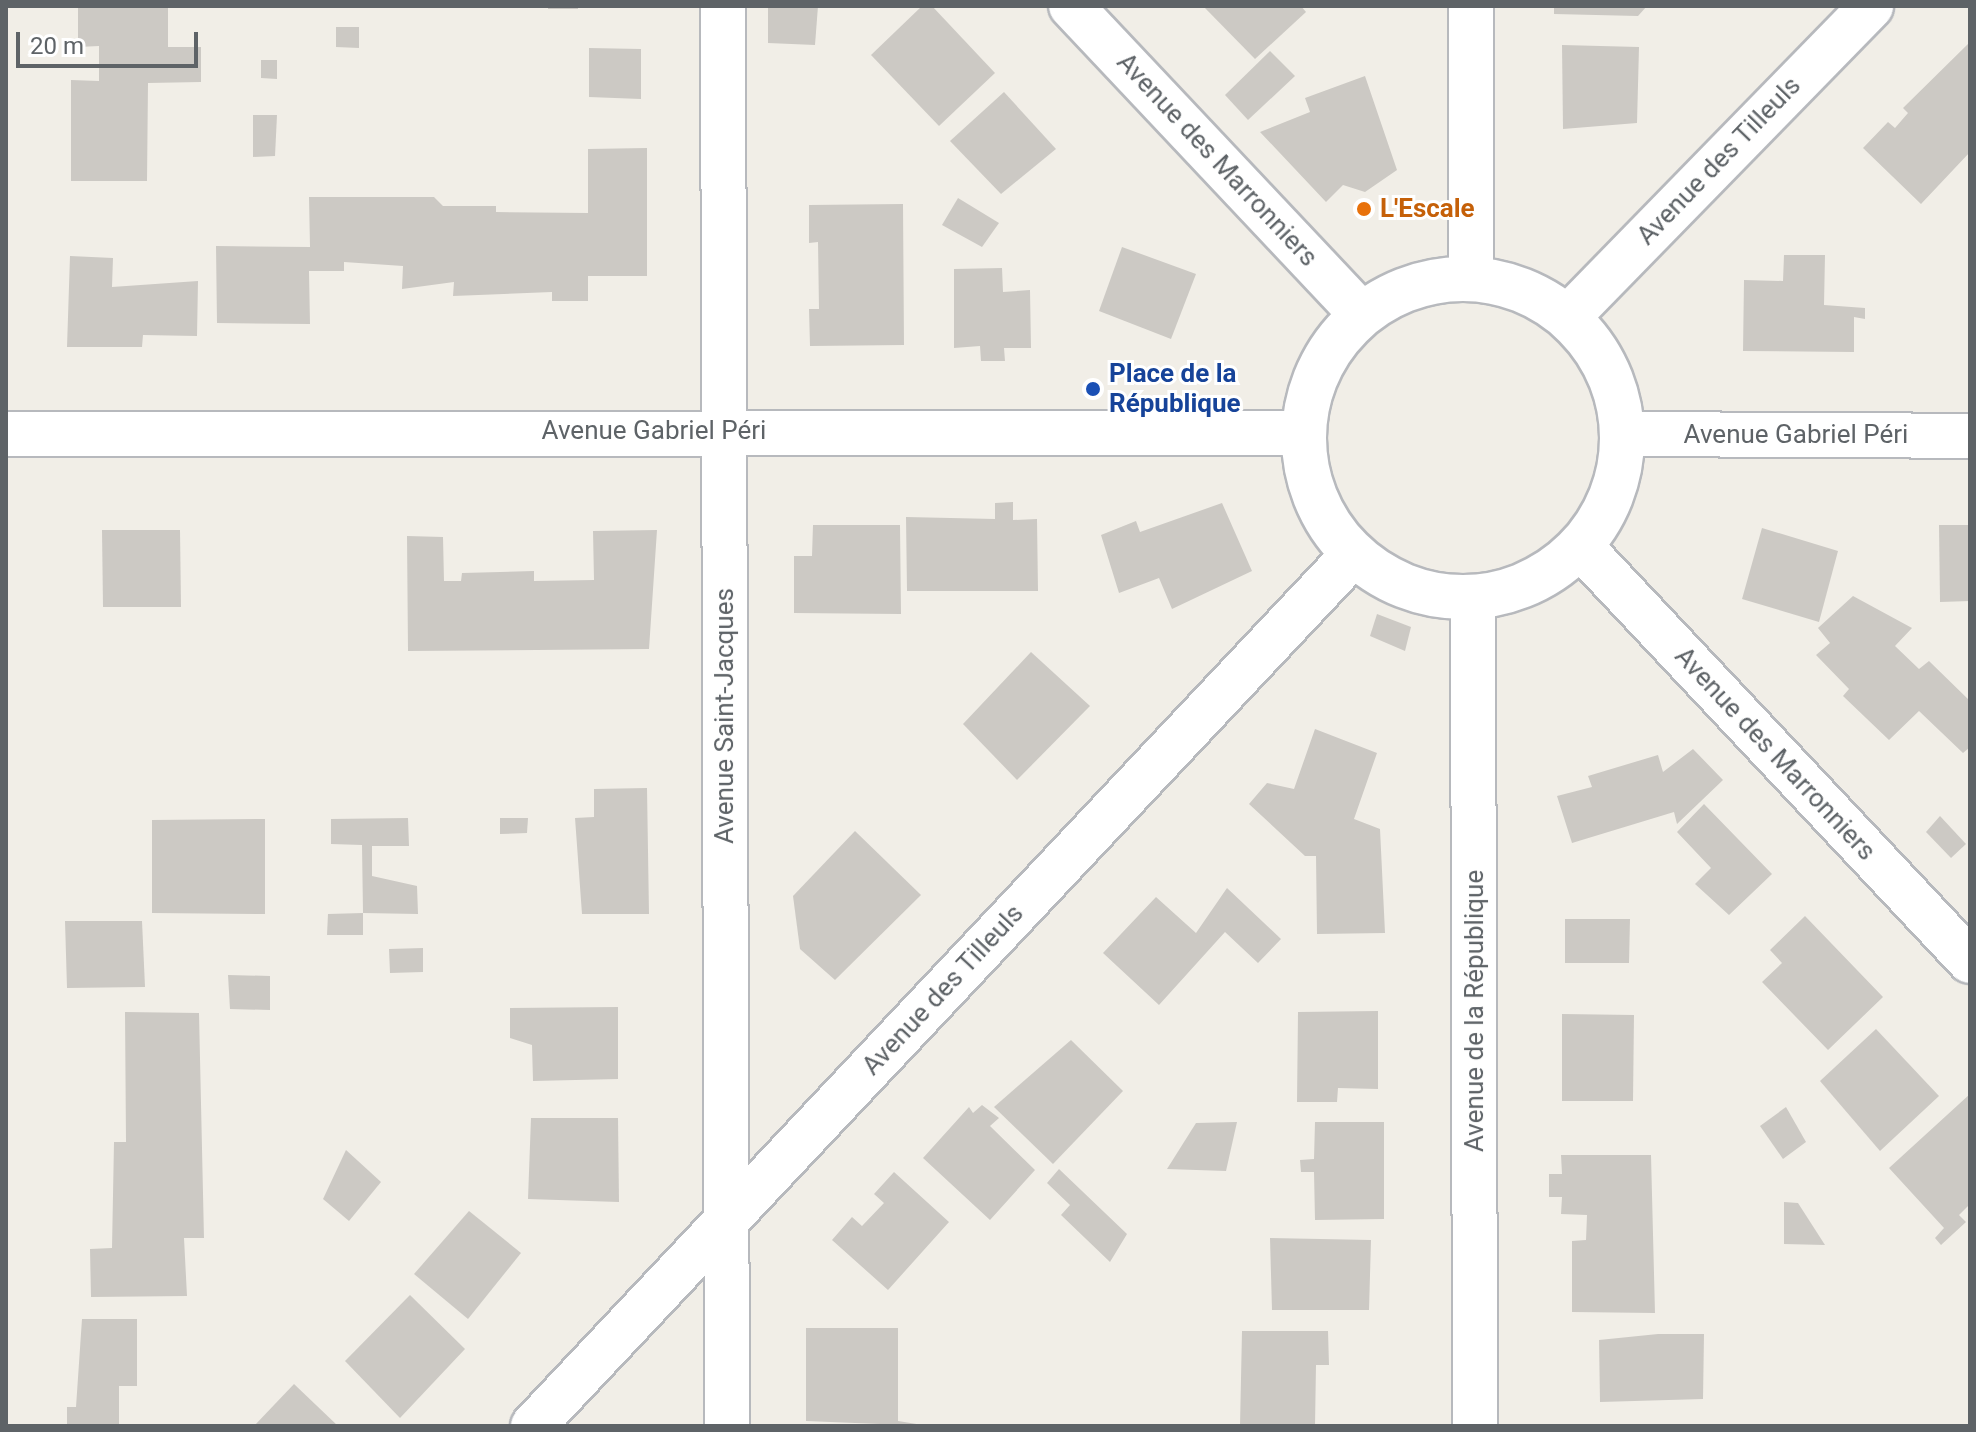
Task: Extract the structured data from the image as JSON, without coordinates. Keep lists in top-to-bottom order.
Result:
{
  "streets": {
    "street": [
      "Avenue des Marronniers",
      "Avenue des Tilleuls",
      "Avenue Gabriel Péri",
      "Avenue Saint-Jacques",
      "Avenue de la République"
    ]
  },
  "crossings": [
    ["Avenue des Tilleuls", "Avenue Saint-Jacques"],
    ["Avenue Gabriel Péri", "Avenue Saint-Jacques"]
  ],
  "places": ["L'Escale", "Place de la République"],
  "scale_bar": "20 m"
}
